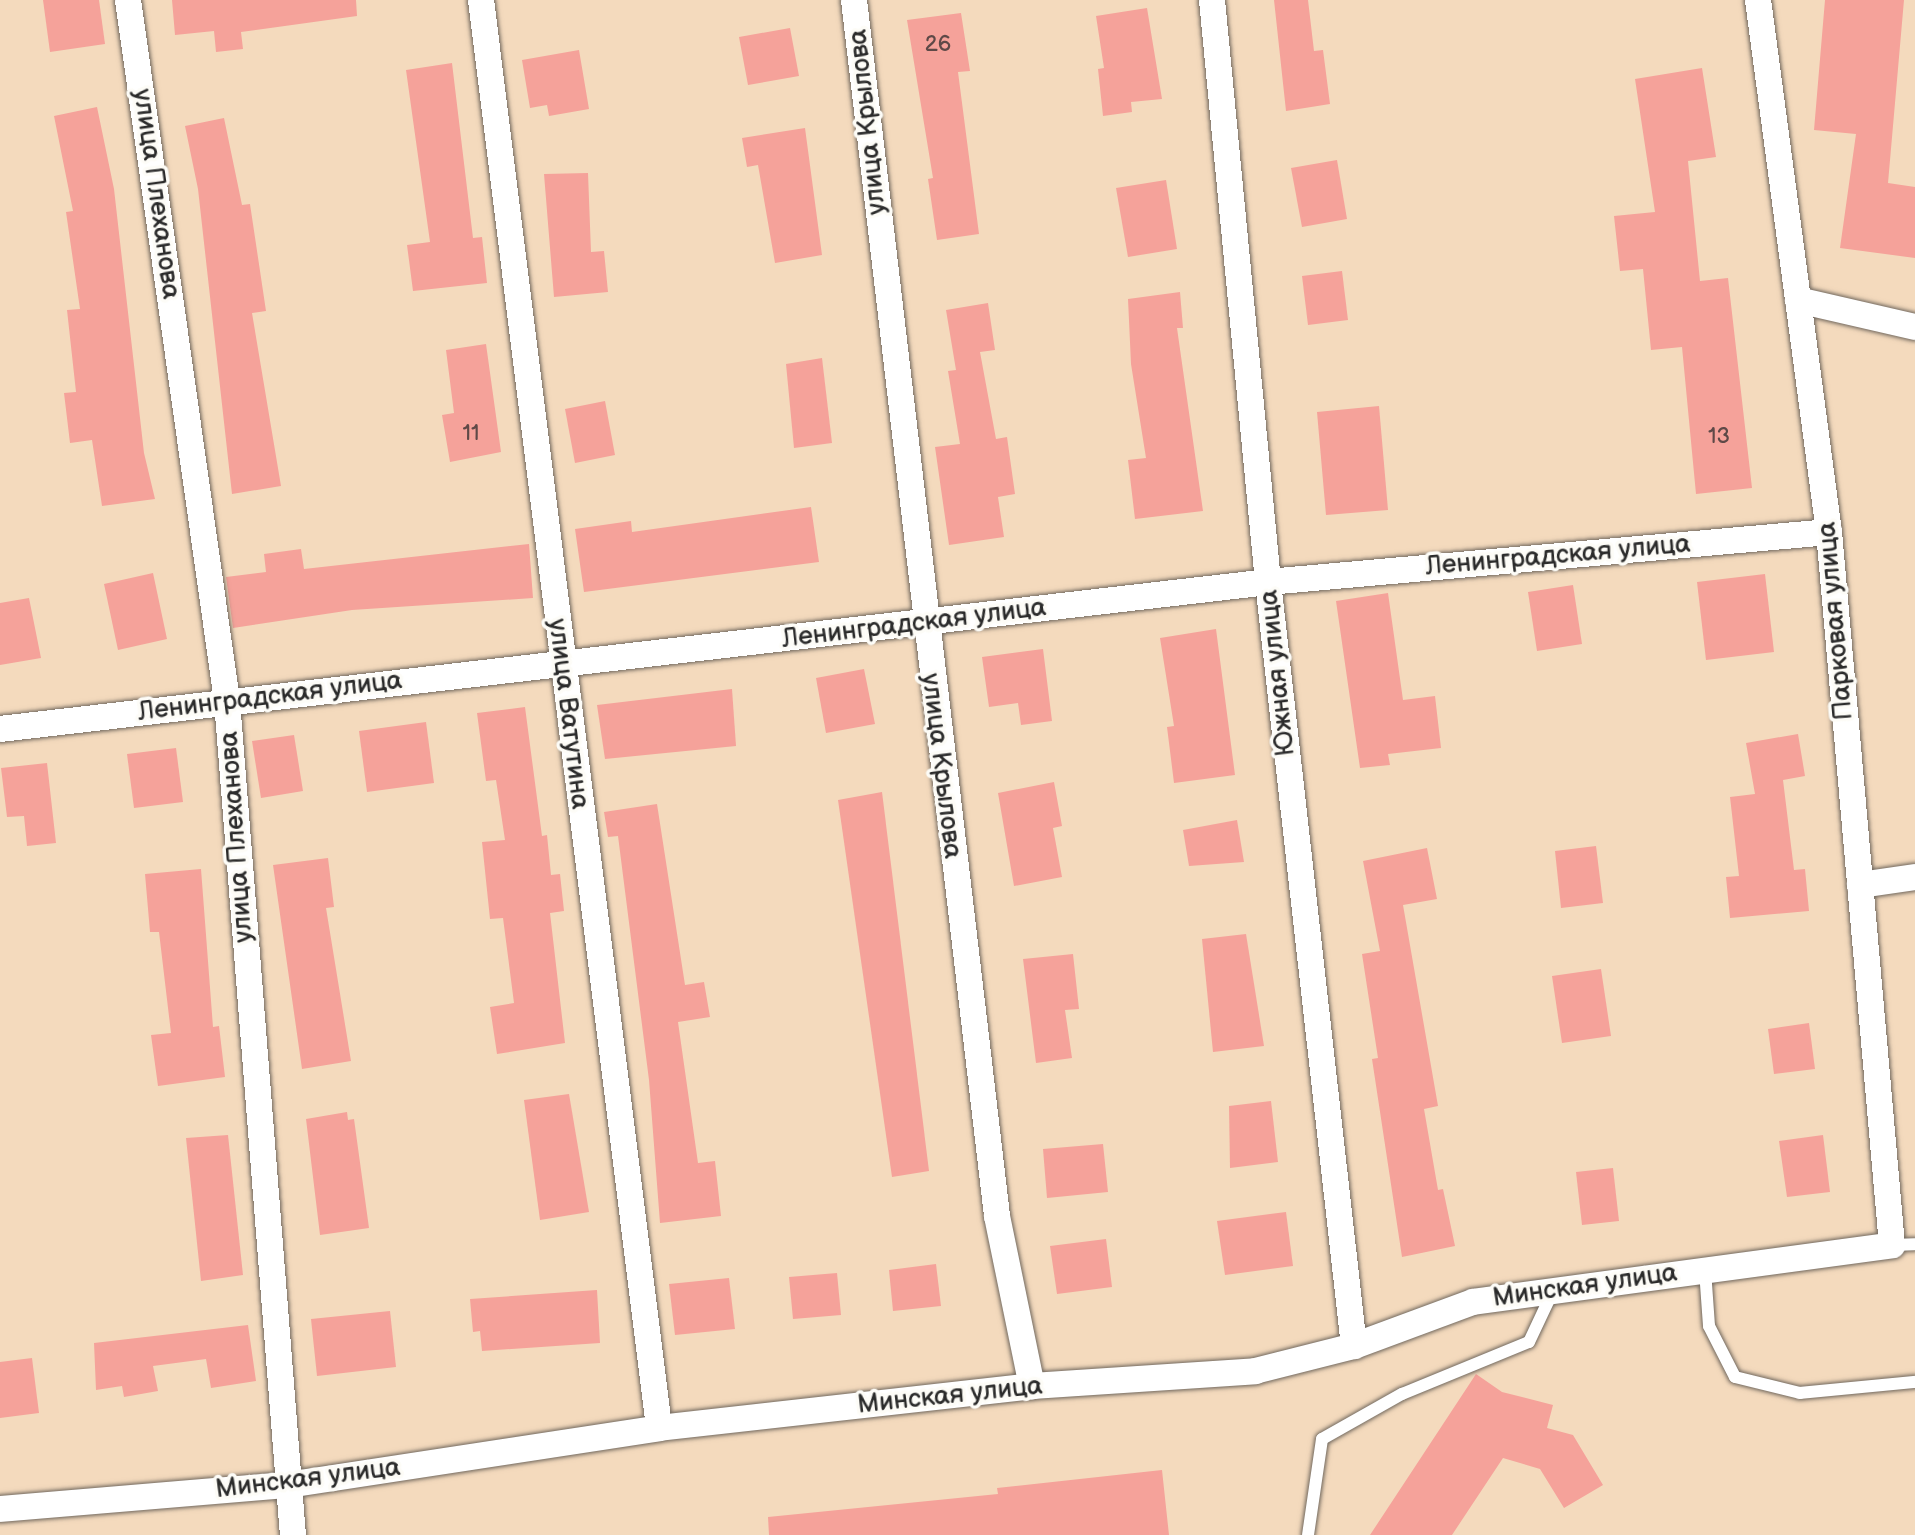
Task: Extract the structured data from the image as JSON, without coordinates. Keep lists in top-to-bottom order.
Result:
{
  "streets": {
    "street": [
      "улица Крылова",
      "улица Плеханова",
      "Ленинградская улица",
      "Парковая улица",
      "Южная улица",
      "улица Ватутина",
      "Минская улица"
    ]
  },
  "crossings": [
    ["улица Крылова", "Ленинградская улица"],
    ["улица Крылова", "Минская улица"],
    ["улица Плеханова", "Ленинградская улица"],
    ["улица Плеханова", "Минская улица"],
    ["Ленинградская улица", "Парковая улица"],
    ["Ленинградская улица", "Южная улица"],
    ["Ленинградская улица", "улица Ватутина"],
    ["Парковая улица", "Минская улица"],
    ["Южная улица", "Минская улица"],
    ["улица Ватутина", "Минская улица"]
  ],
  "house_numbers": ["26", "11", "13"]
}
